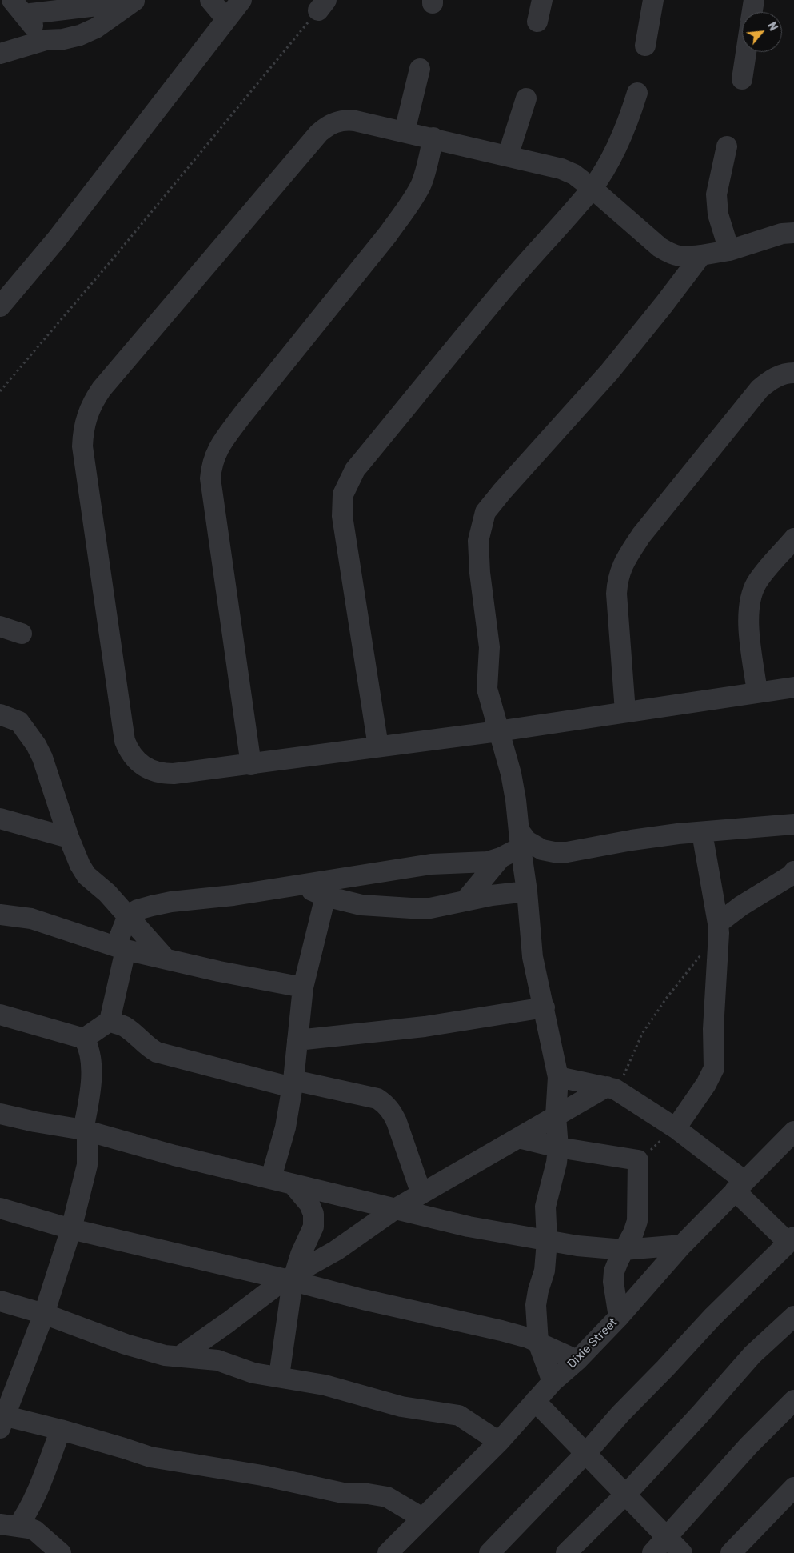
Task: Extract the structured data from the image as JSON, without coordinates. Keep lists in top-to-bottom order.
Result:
{
  "streets": {
    "street": ["Dixie Street"]
  },
  "north": "top right"
}
